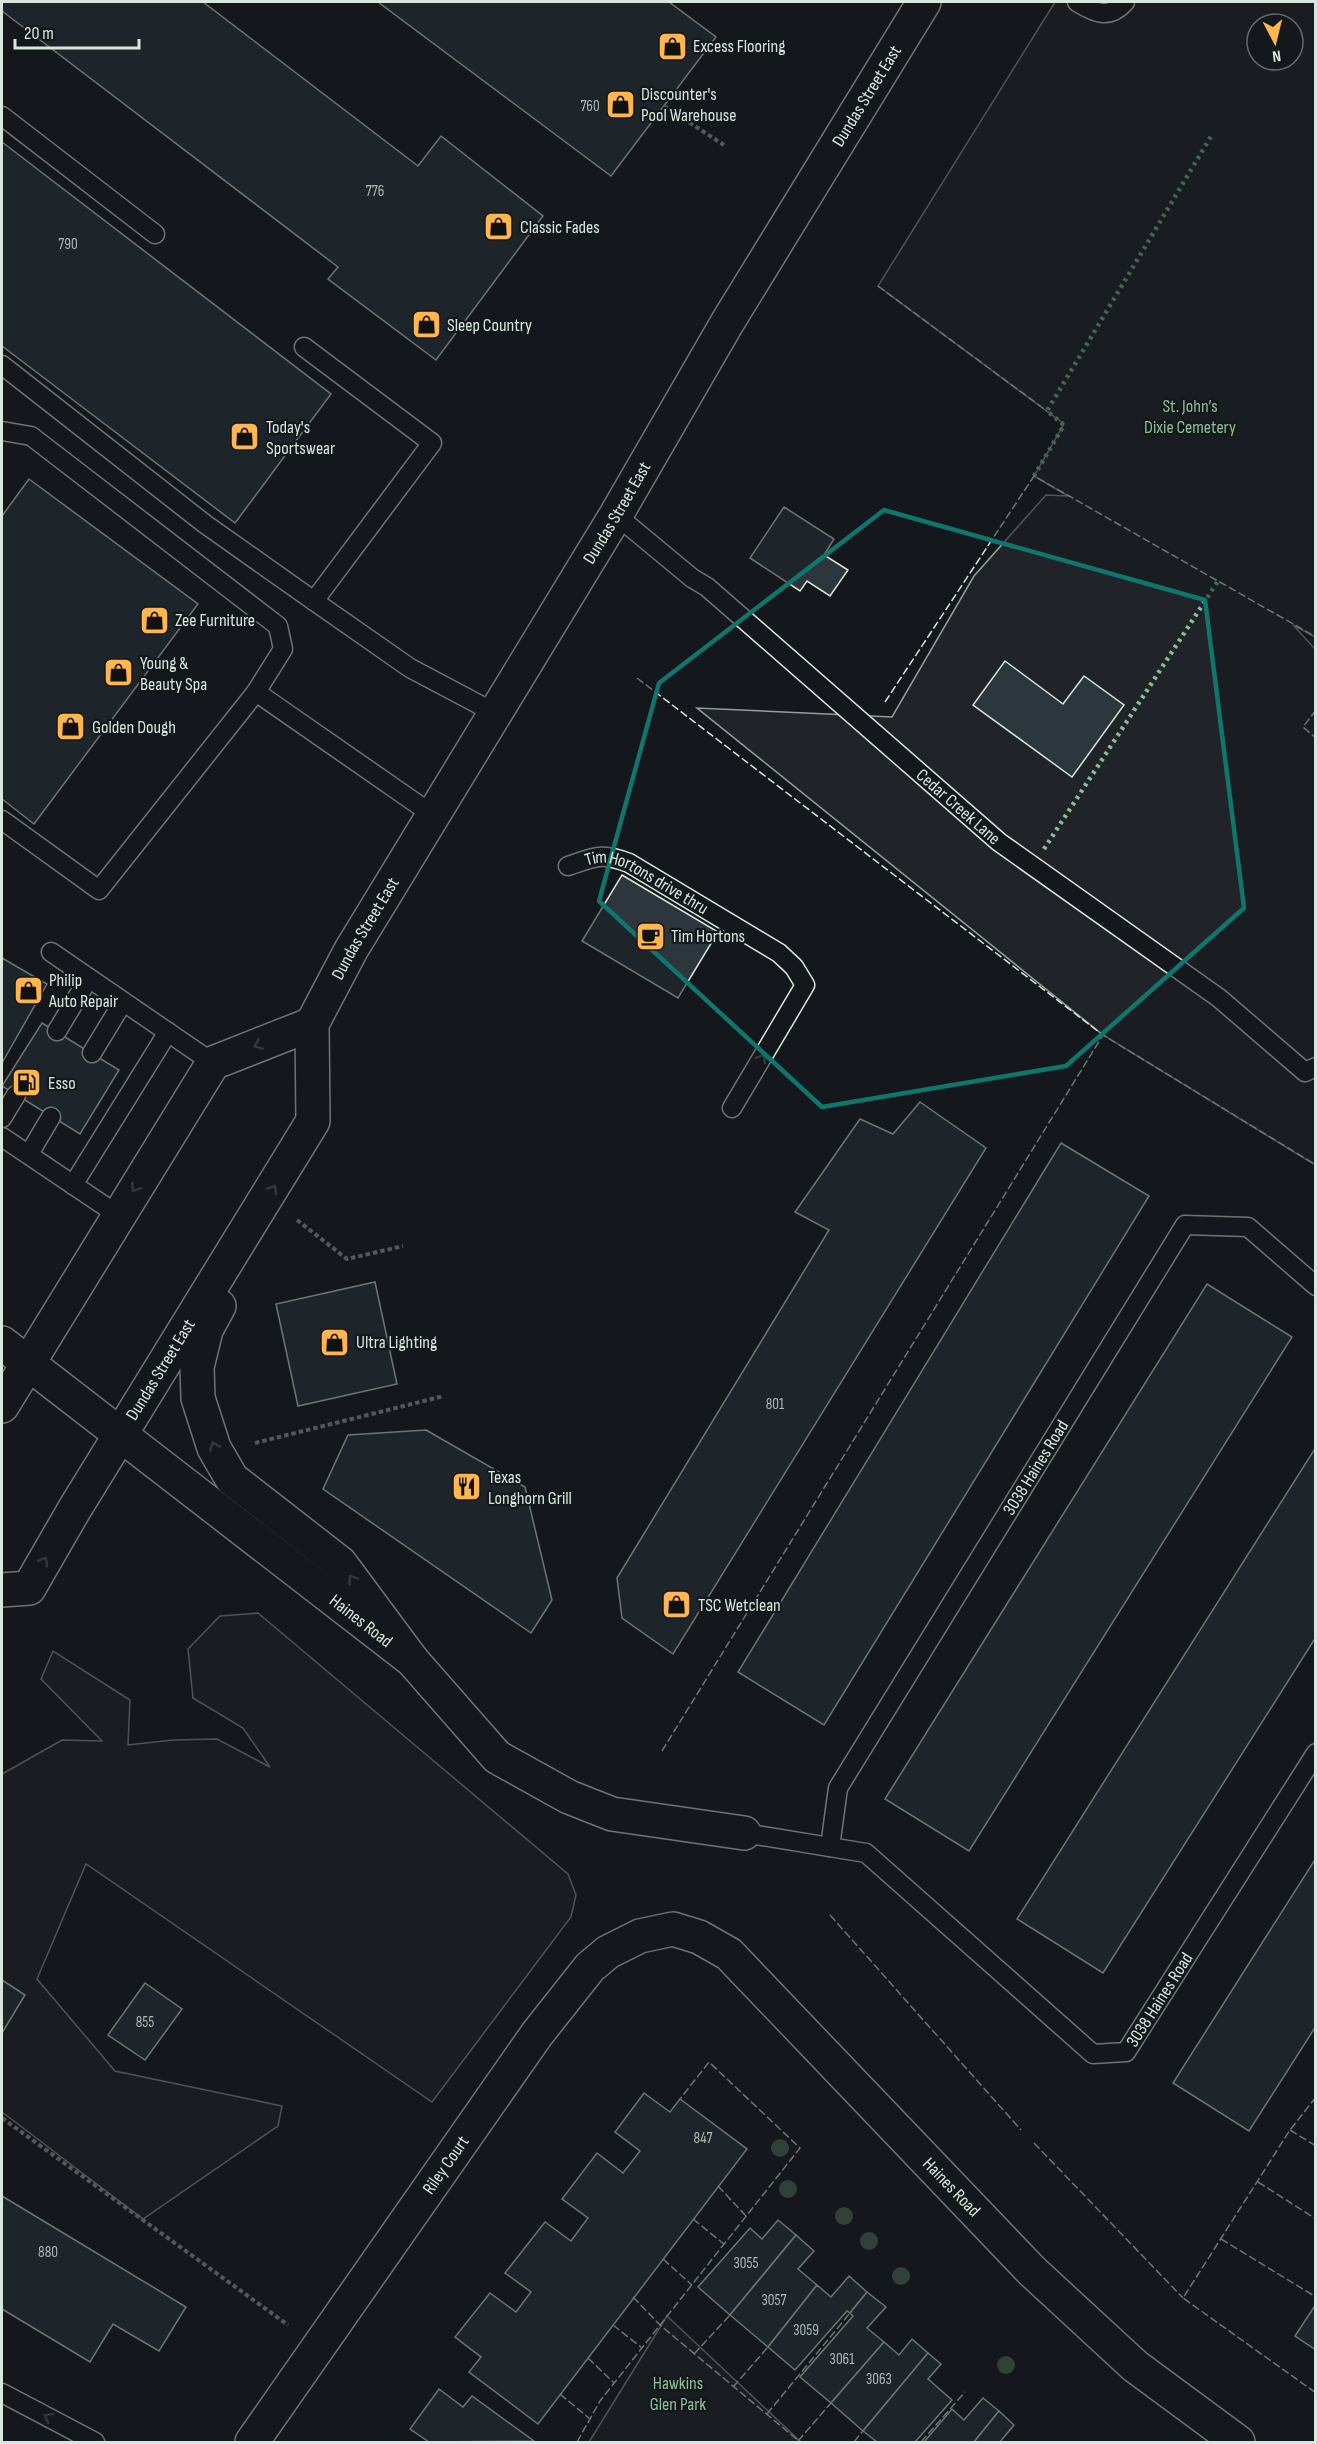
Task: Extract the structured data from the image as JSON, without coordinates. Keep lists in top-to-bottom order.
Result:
{
  "streets": {
    "main road": ["Dundas Street East", "Haines Road", "Riley Court"],
    "lane": ["Cedar Creek Lane", "Tim Hortons drive thru", "3038 Haines Road"]
  },
  "crossings": [
    ["Dundas Street East", "Cedar Creek Lane"],
    ["Dundas Street East", "Haines Road"],
    ["3038 Haines Road", "Haines Road"],
    ["Haines Road", "Riley Court"]
  ],
  "parks": ["St. John’s Dixie Cemetery", "Hawkins Glen Park"],
  "places": {
    "shop": [
      "Excess Flooring",
      "Discounter's Pool Warehouse",
      "Classic Fades",
      "Sleep Country",
      "Today's Sportswear",
      "Zee Furniture",
      "Young & Beauty Spa",
      "Golden Dough",
      "Philip Auto Repair",
      "Ultra Lighting",
      "TSC Wetclean"
    ],
    "cafe": ["Tim Hortons"],
    "fuel station": ["Esso"],
    "restaurant": ["Texas Longhorn Grill"]
  },
  "house_numbers": [
    "760",
    "776",
    "790",
    "801",
    "855",
    "847",
    "880",
    "3055",
    "3057",
    "3059",
    "3061",
    "3063"
  ],
  "scale_bar": "20 m",
  "north": "bottom"
}
